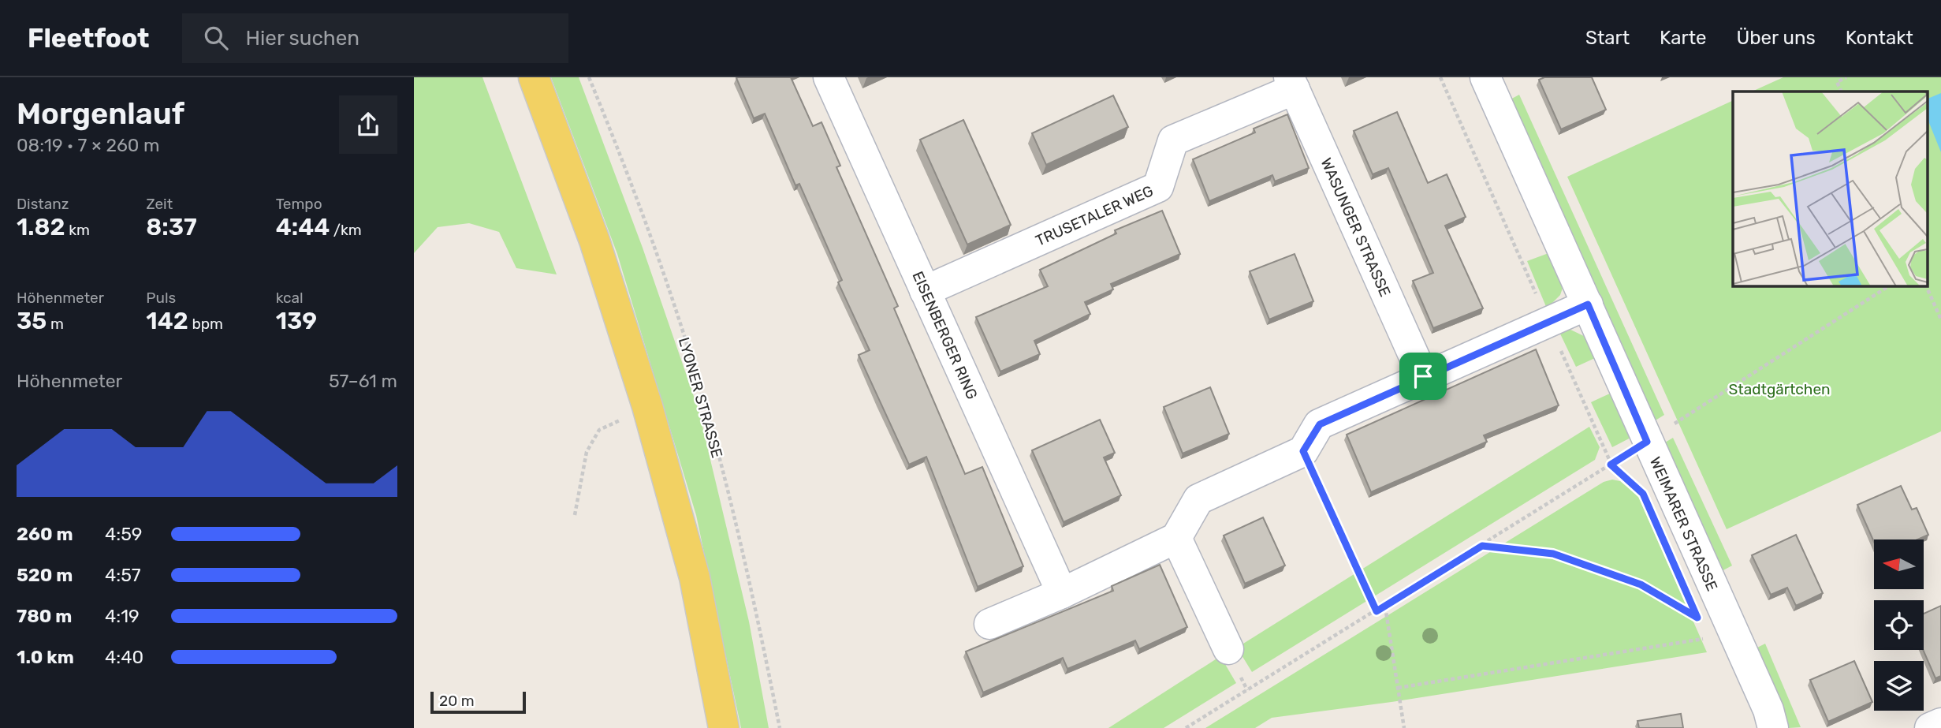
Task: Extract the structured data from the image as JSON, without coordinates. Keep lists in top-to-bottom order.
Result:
{
  "streets": {
    "street": [
      "TRUSETALER WEG",
      "WASUNGER STRASSE",
      "EISENBERGER RING",
      "WEIMARER STRASSE"
    ],
    "path": ["LYONER STRASSE"]
  },
  "crossings": [
    ["TRUSETALER WEG", "WASUNGER STRASSE"],
    ["TRUSETALER WEG", "EISENBERGER RING"]
  ],
  "parks": ["Stadtgärtchen"],
  "scale_bar": "20 m",
  "north": "left",
  "page": {
    "header": "Fleetfoot",
    "search": "Hier suchen",
    "nav": [
      "Start",
      "Karte",
      "Über uns",
      "Kontakt"
    ],
    "heading": ["Morgenlauf", "08:19 · 7 × 260 m"],
    "stats": [
      ["Distanz", "1.82 km"],
      ["Zeit", "8:37"],
      ["Tempo", "4:44 /km"],
      ["Höhenmeter", "35 m"],
      ["Puls", "142 bpm"],
      ["kcal", "139"]
    ],
    "chart": ["Höhenmeter", "57–61 m"],
    "list": [
      {
        "name": "260 m",
        "note": "4:59"
      },
      {
        "name": "520 m",
        "note": "4:57"
      },
      {
        "name": "780 m",
        "note": "4:19"
      },
      {
        "name": "1.0 km",
        "note": "4:40"
      }
    ],
    "scale": "20 m"
  }
}
